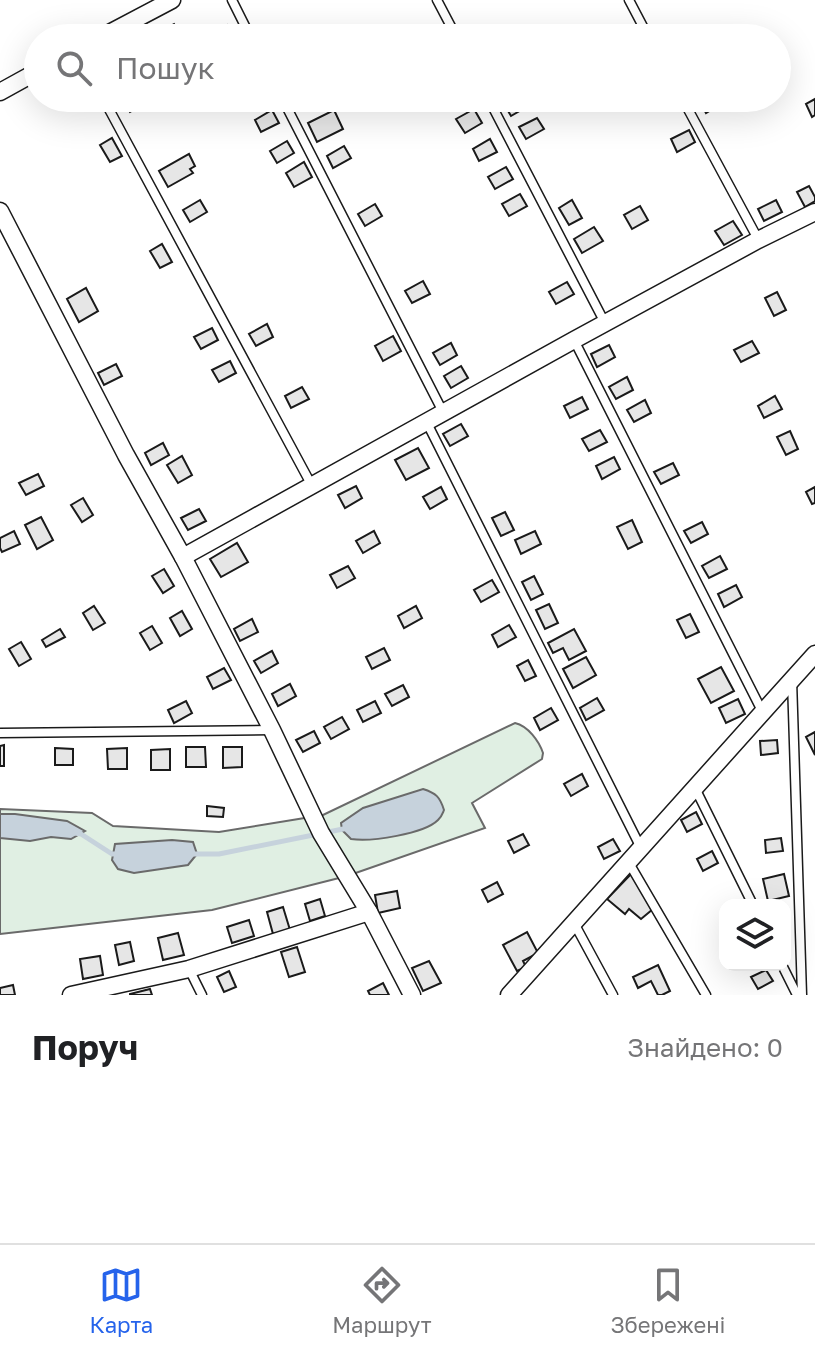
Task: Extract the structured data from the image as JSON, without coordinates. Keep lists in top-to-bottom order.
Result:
{
  "page": {
    "search": "Пошук",
    "heading": ["Поруч", "Знайдено: 0"],
    "nav": ["Карта", "Маршрут", "Збережені"]
  }
}
